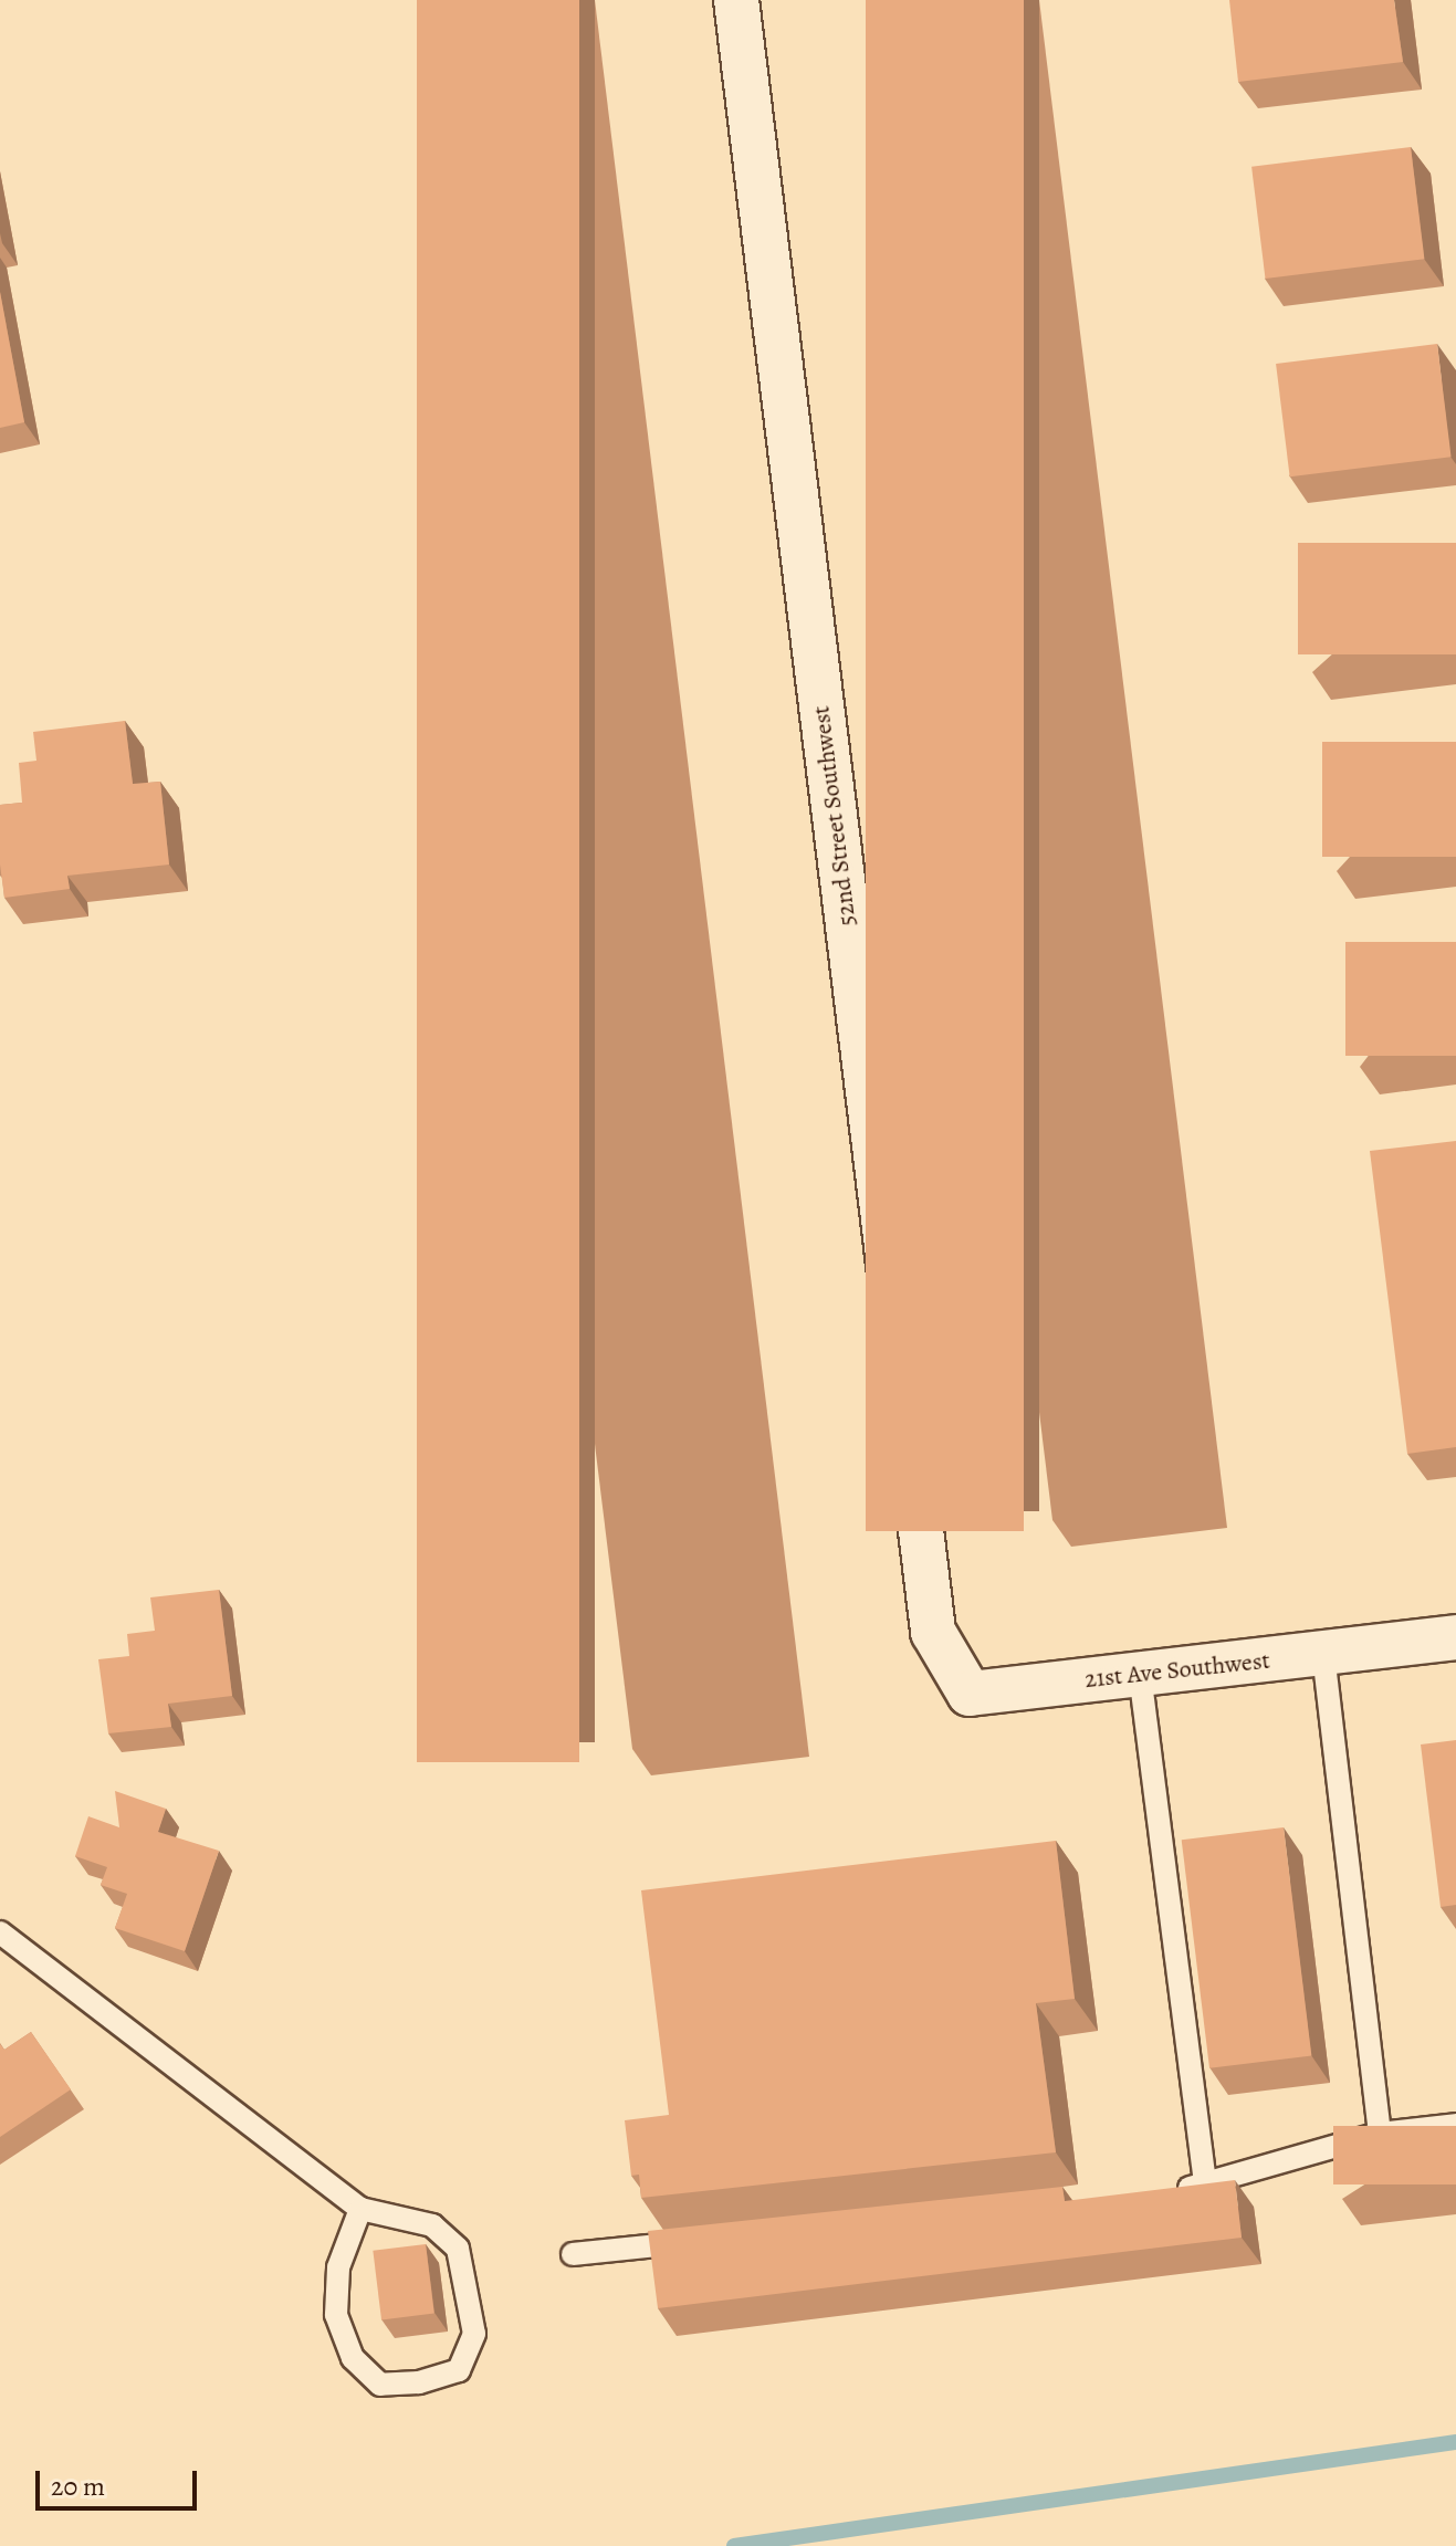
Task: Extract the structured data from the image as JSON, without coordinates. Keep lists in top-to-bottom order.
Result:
{
  "streets": {
    "street": ["52nd Street Southwest", "21st Ave Southwest"]
  },
  "crossings": [
    ["52nd Street Southwest", "21st Ave Southwest"]
  ],
  "scale_bar": "20 m"
}
